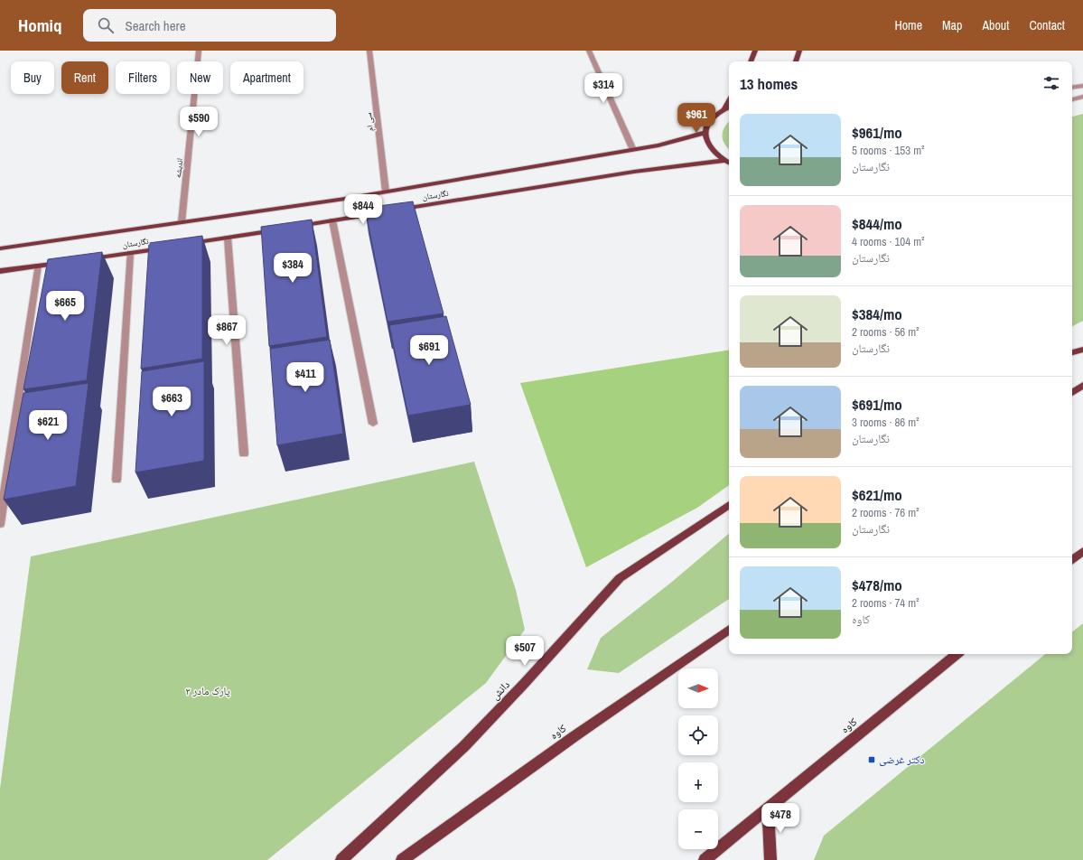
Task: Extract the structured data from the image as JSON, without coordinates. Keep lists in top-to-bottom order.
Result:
{
  "streets": {
    "main road": ["نگارستان", "دانش", "کاوه"],
    "street": ["سی ام", "اندیشه"]
  },
  "crossings": [
    ["سی ام", "نگارستان"],
    ["اندیشه", "نگارستان"]
  ],
  "parks": ["پارک مادر ۲"],
  "places": {
    "transit": ["دکتر غرضی"]
  },
  "north": "right",
  "page": {
    "header": "Homiq",
    "search": "Search here",
    "nav": [
      "Home",
      "Map",
      "About",
      "Contact"
    ],
    "chip": [
      "Buy",
      "Rent",
      "Filters",
      "New",
      "Apartment"
    ],
    "heading": "13 homes",
    "price": [
      "$314",
      "$961",
      "$590",
      "$844",
      "$384",
      "$665",
      "$867",
      "$691",
      "$411",
      "$663",
      "$621",
      "$507",
      "$478"
    ],
    "list": [
      {
        "name": "$961/mo",
        "note": "5 rooms · 153 m² · نگارستان"
      },
      {
        "name": "$844/mo",
        "note": "4 rooms · 104 m² · نگارستان"
      },
      {
        "name": "$384/mo",
        "note": "2 rooms · 56 m² · نگارستان"
      },
      {
        "name": "$691/mo",
        "note": "3 rooms · 86 m² · نگارستان"
      },
      {
        "name": "$621/mo",
        "note": "2 rooms · 76 m² · نگارستان"
      },
      {
        "name": "$478/mo",
        "note": "2 rooms · 74 m² · کاوه"
      }
    ],
    "map_buttons": ["+", "−"]
  }
}
